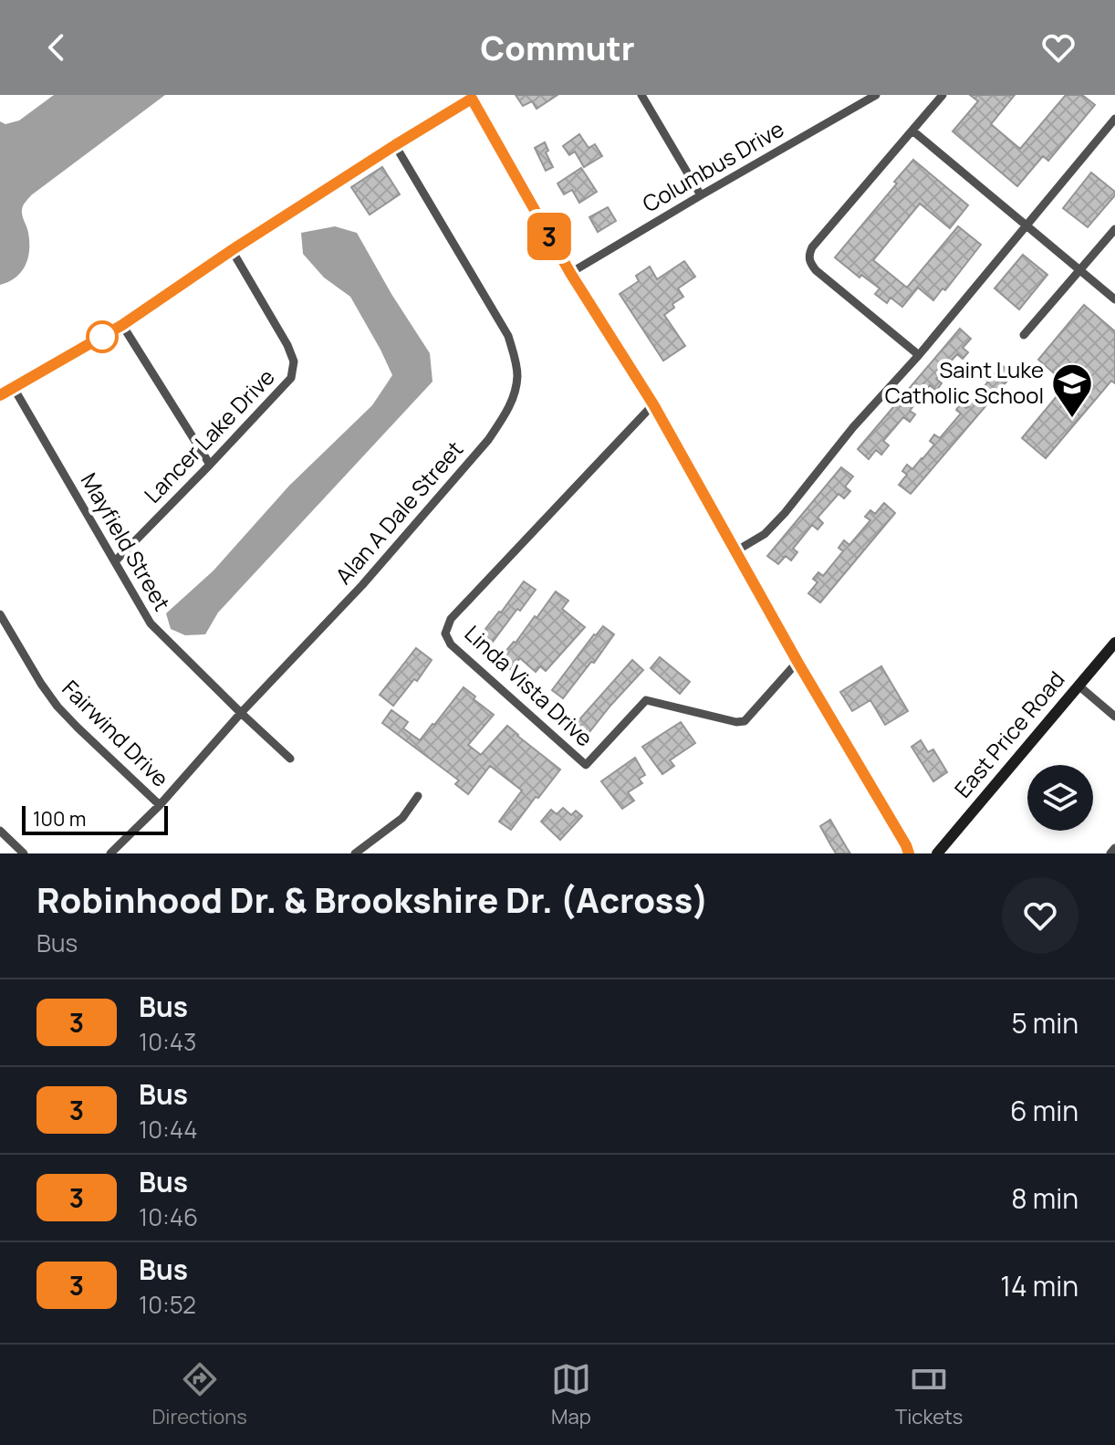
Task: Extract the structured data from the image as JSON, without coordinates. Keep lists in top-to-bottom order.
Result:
{
  "streets": {
    "main road": ["East Price Road"],
    "street": [
      "Columbus Drive",
      "Lancer Lake Drive",
      "Alan A Dale Street",
      "Mayfield Street",
      "Linda Vista Drive",
      "Fairwind Drive"
    ]
  },
  "crossings": [
    ["Lancer Lake Drive", "Mayfield Street"],
    ["Alan A Dale Street", "Mayfield Street"],
    ["Alan A Dale Street", "Fairwind Drive"]
  ],
  "places": {
    "school or university": ["Saint Luke Catholic School"]
  },
  "lines": ["bus line 3"],
  "scale_bar": "100 m",
  "page": {
    "header": "Commutr",
    "on_map": "3",
    "scale": "100 m",
    "heading": ["Robinhood Dr. & Brookshire Dr. (Across)", "Bus"],
    "list": [
      {
        "mark": "3",
        "name": "Bus",
        "note": "10:43",
        "value": "5 min"
      },
      {
        "mark": "3",
        "name": "Bus",
        "note": "10:44",
        "value": "6 min"
      },
      {
        "mark": "3",
        "name": "Bus",
        "note": "10:46",
        "value": "8 min"
      },
      {
        "mark": "3",
        "name": "Bus",
        "note": "10:52",
        "value": "14 min"
      }
    ],
    "tabs": ["Directions", "Map", "Tickets"]
  }
}
